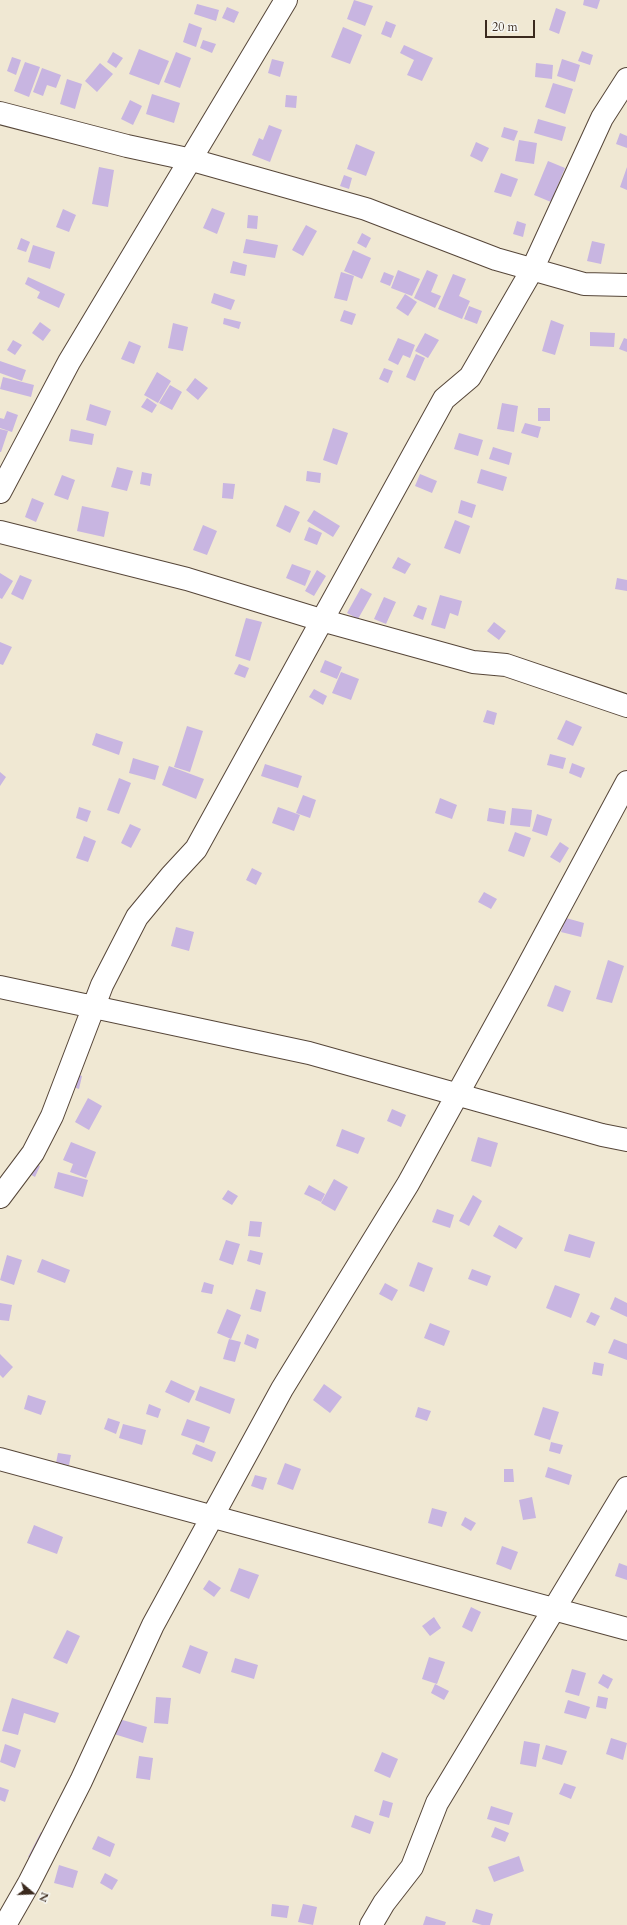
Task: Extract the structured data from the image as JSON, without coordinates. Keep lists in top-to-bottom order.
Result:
{
  "scale_bar": "20 m",
  "north": "right"
}
